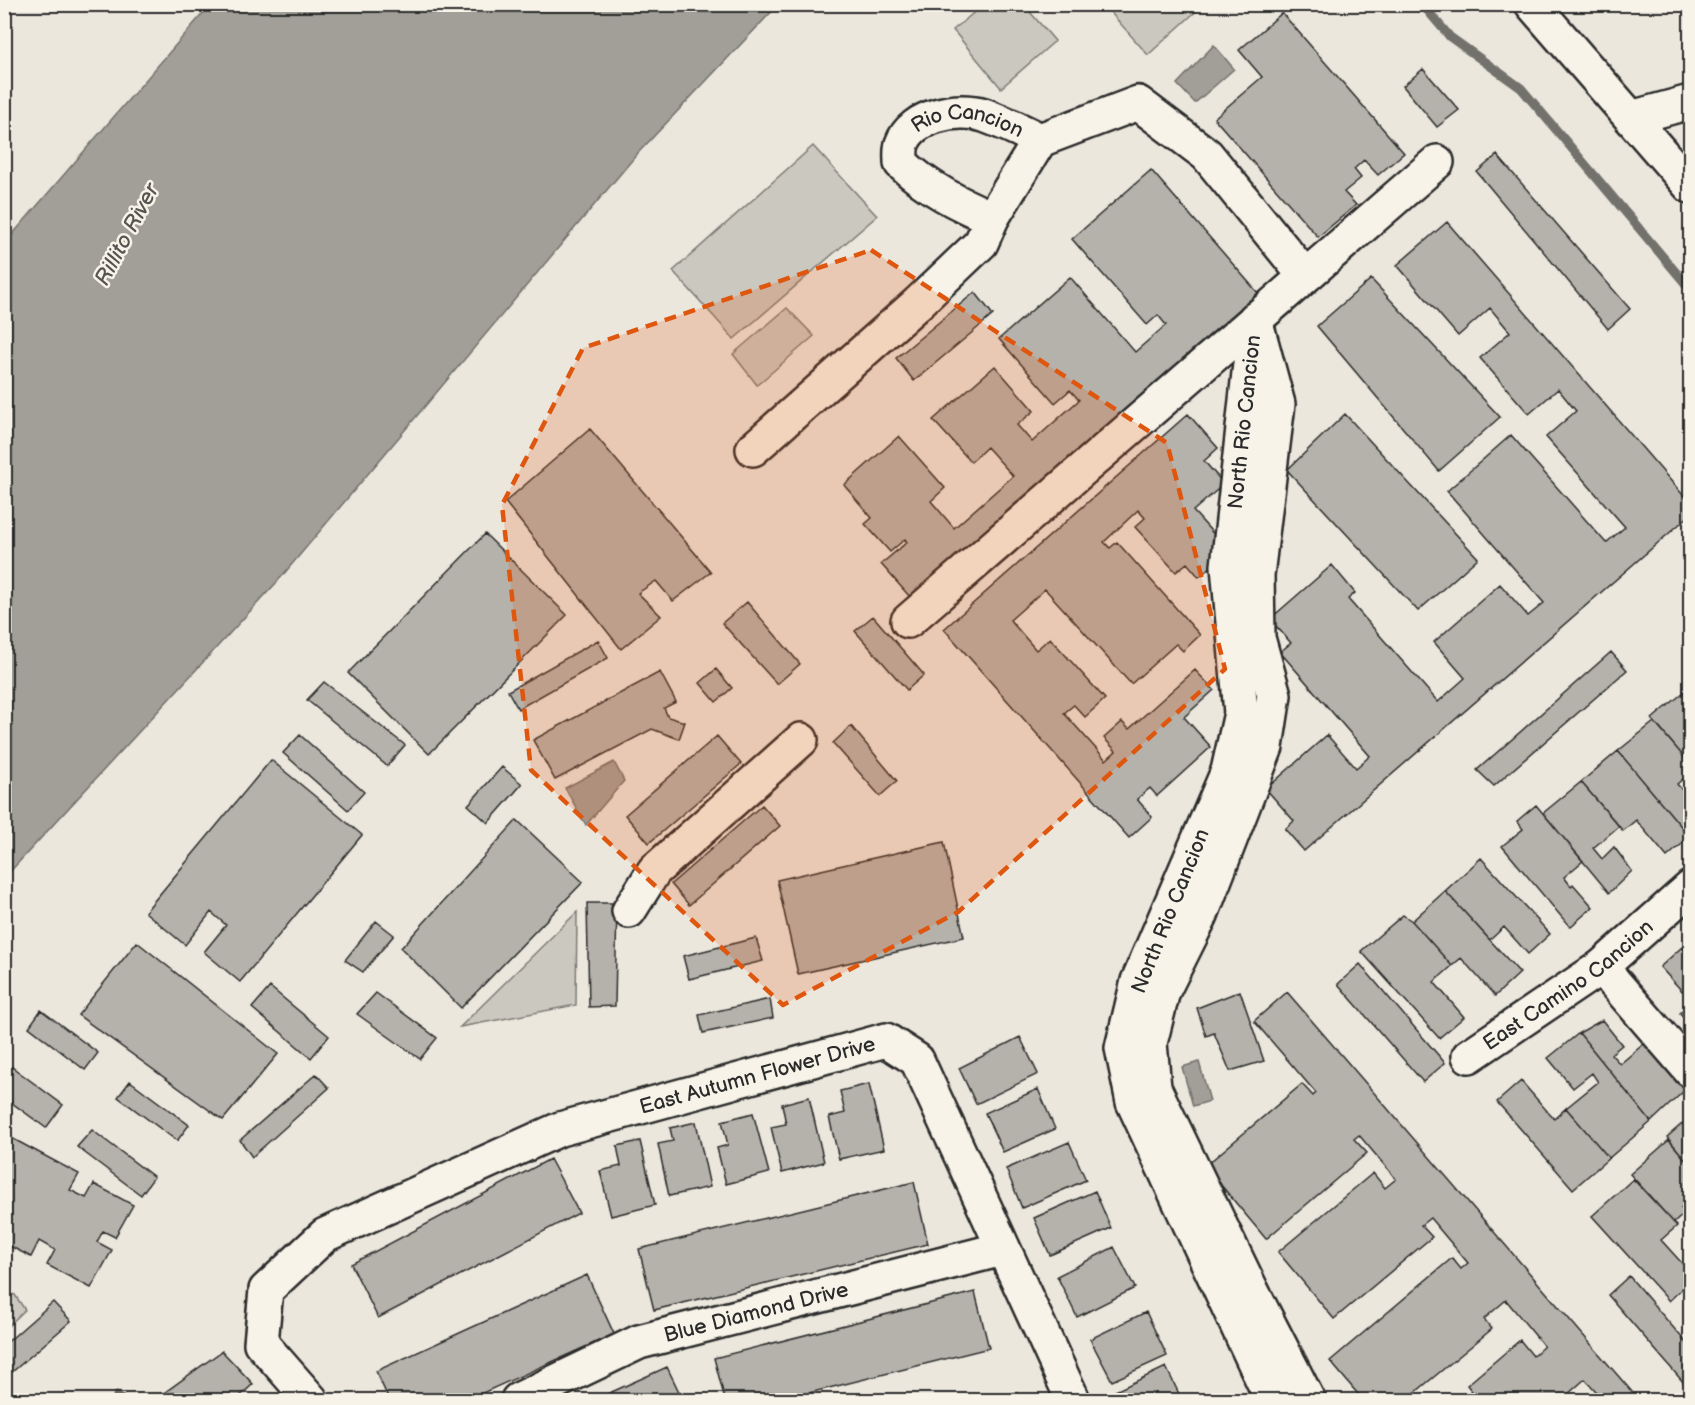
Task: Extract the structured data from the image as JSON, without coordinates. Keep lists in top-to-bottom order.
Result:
{
  "streets": {
    "street": [
      "Rio Cancion",
      "North Rio Cancion",
      "East Camino Cancion",
      "East Autumn Flower Drive",
      "Blue Diamond Drive"
    ]
  },
  "crossings": [
    ["East Autumn Flower Drive", "Blue Diamond Drive"]
  ],
  "water": ["Rillito River"]
}
